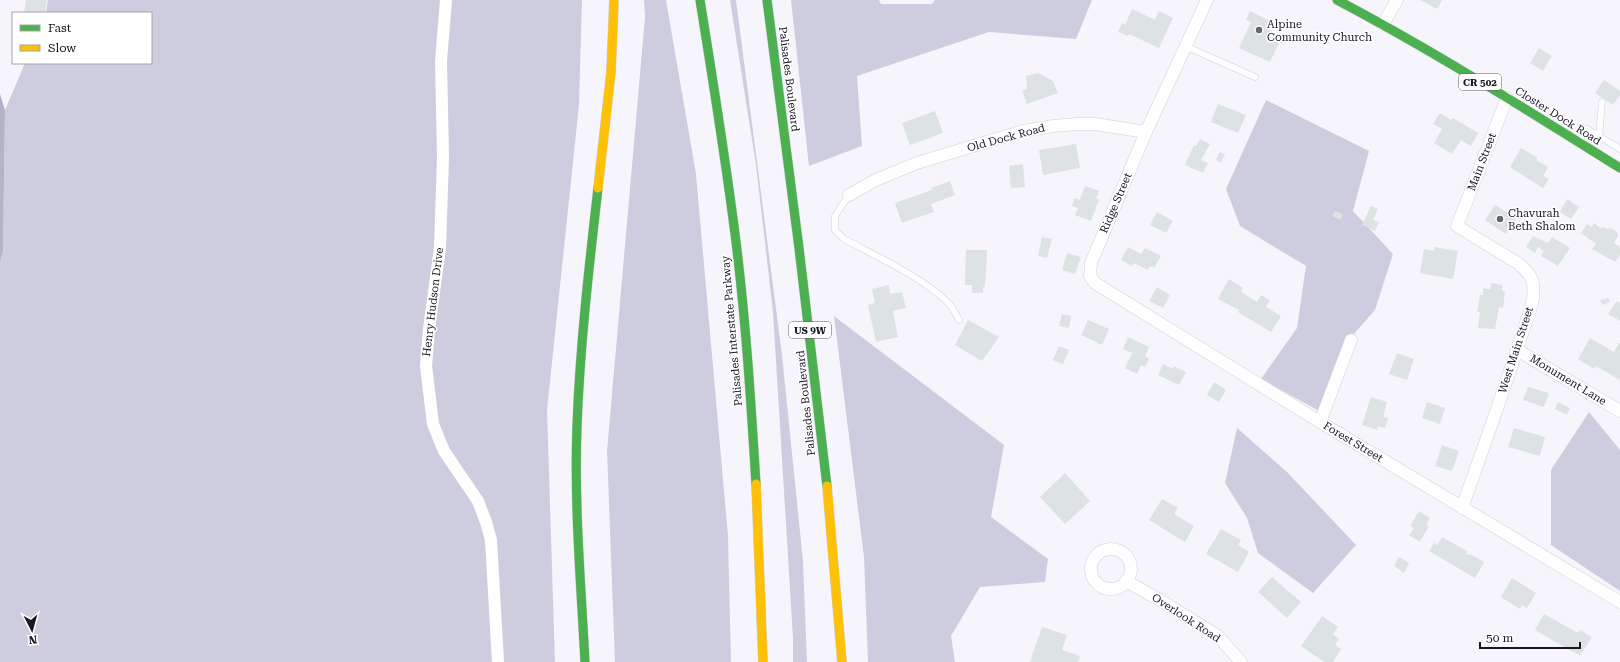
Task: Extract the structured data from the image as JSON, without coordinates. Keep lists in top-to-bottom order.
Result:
{
  "streets": {
    "main road": [
      "Palisades Boulevard",
      "CR 502",
      "Closter Dock Road",
      "US 9W",
      "Palisades Interstate Parkway"
    ],
    "street": [
      "Old Dock Road",
      "Main Street",
      "Ridge Street",
      "Henry Hudson Drive",
      "West Main Street",
      "Monument Lane",
      "Forest Street",
      "Overlook Road"
    ]
  },
  "crossings": [
    ["Closter Dock Road", "Main Street"],
    ["Old Dock Road", "Ridge Street"],
    ["Main Street", "West Main Street"],
    ["Ridge Street", "Forest Street"],
    ["West Main Street", "Monument Lane"],
    ["West Main Street", "Forest Street"]
  ],
  "places": ["Alpine Community Church", "Chavurah Beth Shalom"],
  "legend": ["Fast", "Slow"],
  "scale_bar": "50 m",
  "north": "bottom"
}
